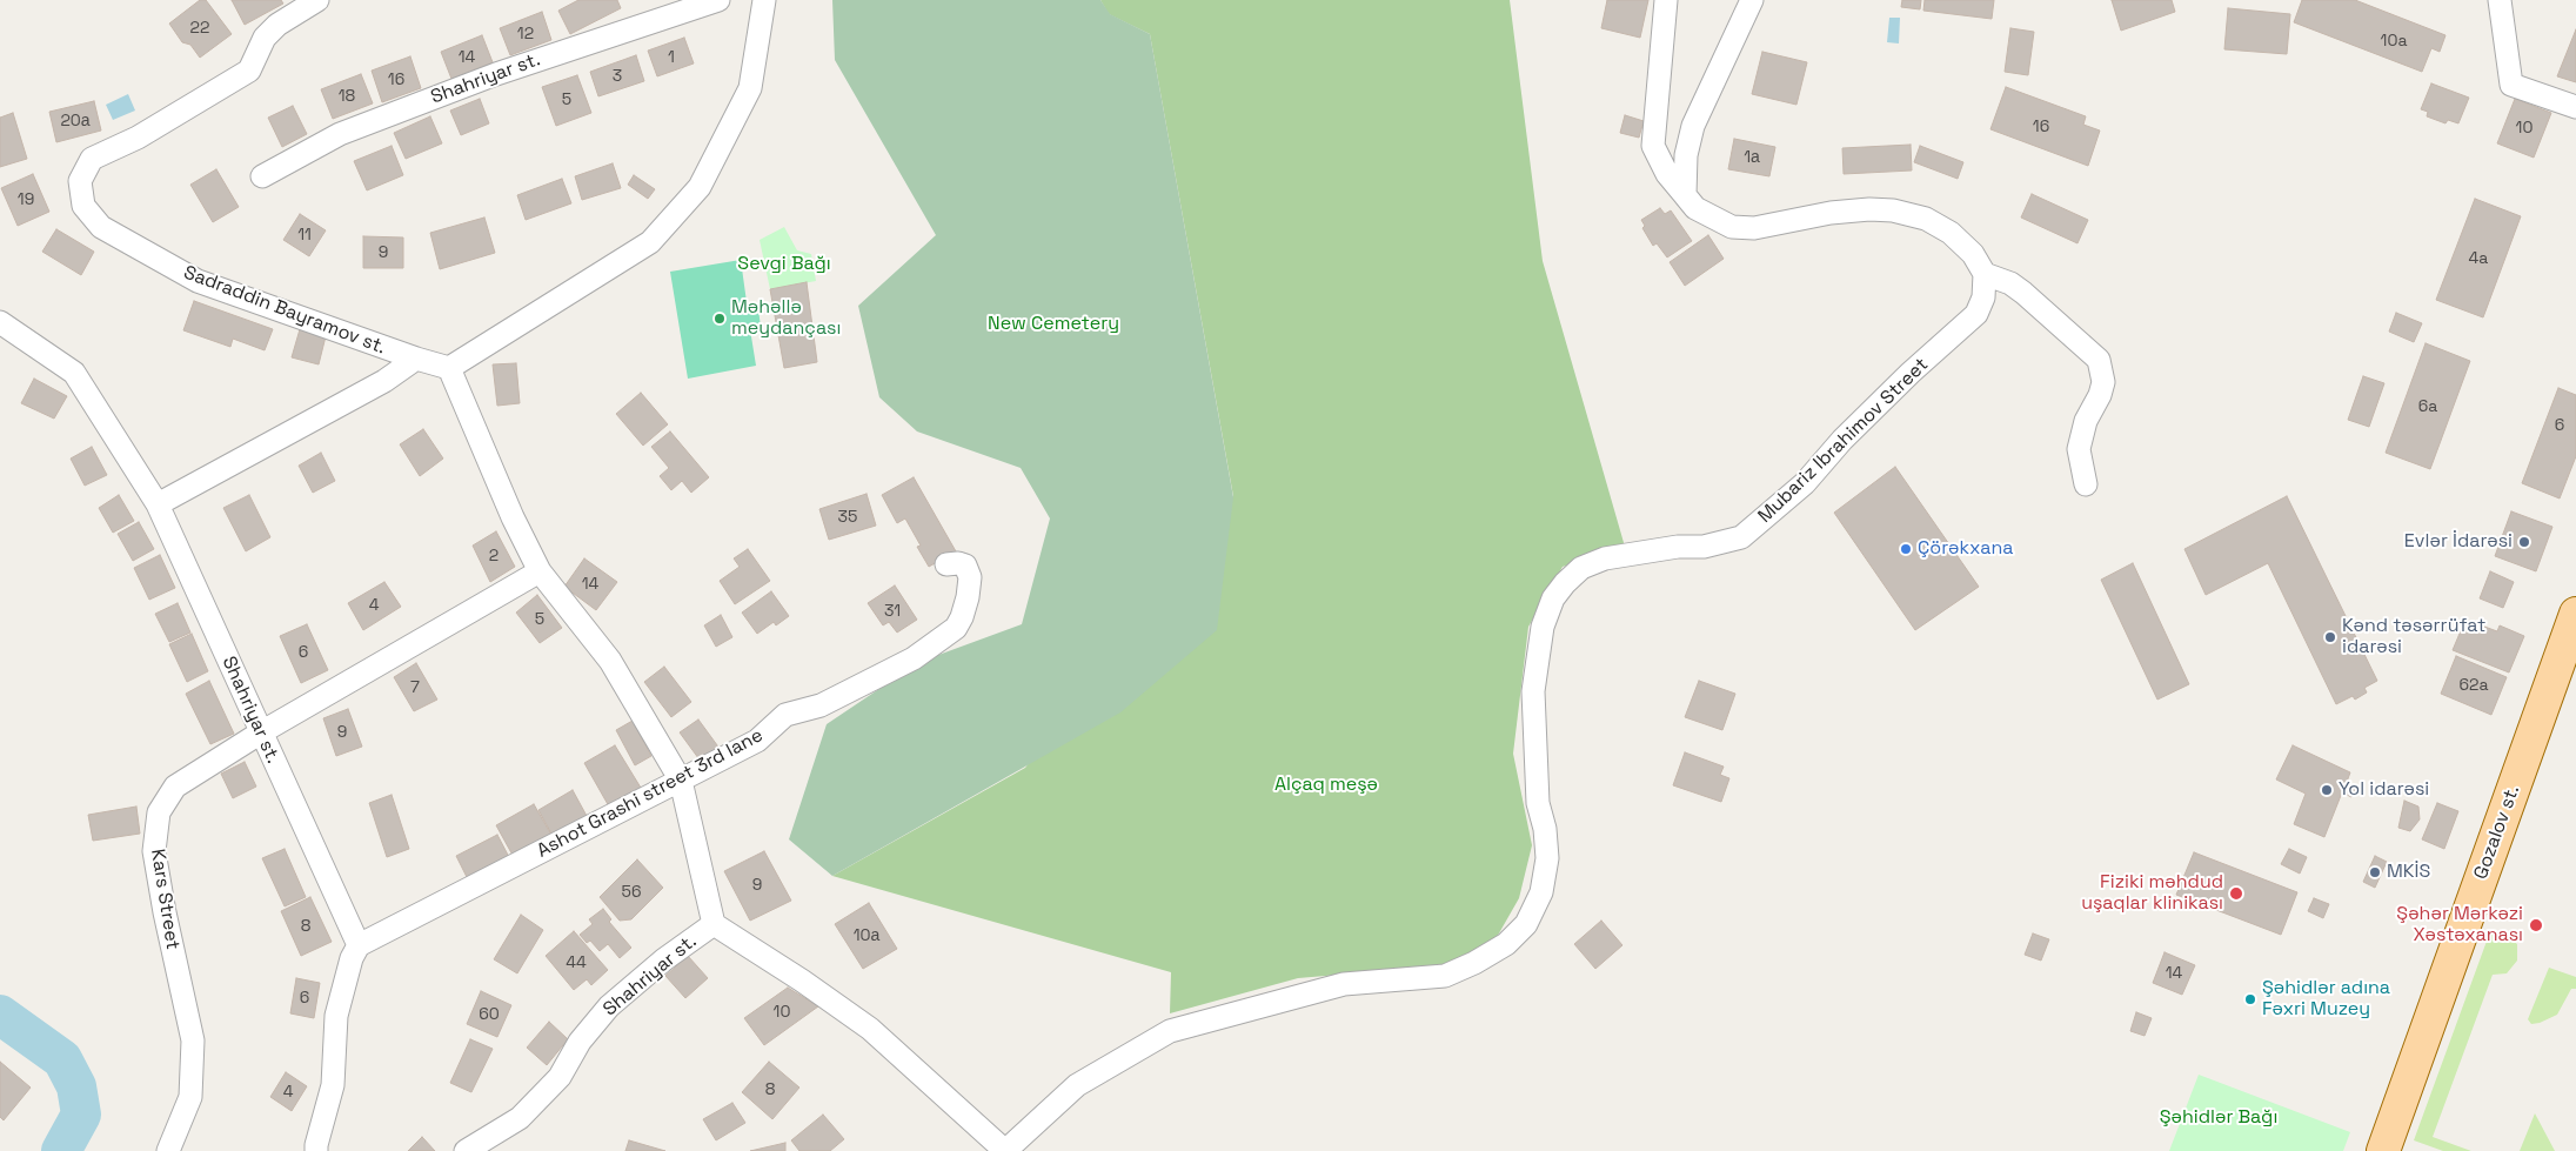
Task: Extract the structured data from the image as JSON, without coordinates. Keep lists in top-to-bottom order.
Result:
{
  "streets": {
    "main road": ["Gozalov st."],
    "street": [
      "Shahriyar st.",
      "Sadraddin Bayramov st.",
      "Mubariz Ibrahimov Street",
      "Ashot Grashi street 3rd lane",
      "Kars Street"
    ]
  },
  "crossings": [
    ["Shahriyar st.", "Ashot Grashi street 3rd lane"],
    ["Shahriyar st.", "Kars Street"]
  ],
  "parks": [
    "Sevgi Bağı",
    "New Cemetery",
    "Alçaq meşə",
    "Şəhidlər Bağı"
  ],
  "places": [
    "Məhəllə meydançası",
    "Evlər İdarəsi",
    "Çörəkxana",
    "Kənd təsərrüfat idarəsi",
    "Yol idarəsi",
    "MKİS",
    "Fiziki məhdud uşaqlar klinikası",
    "Şəhər Mərkəzi Xəstəxanası",
    "Şəhidlər adına Fəxri Muzey"
  ],
  "house_numbers": [
    "22",
    "12",
    "10a",
    "14",
    "1",
    "3",
    "16",
    "18",
    "5",
    "20а",
    "16",
    "10",
    "1а",
    "19",
    "11",
    "9",
    "4a",
    "6a",
    "6",
    "35",
    "2",
    "14",
    "4",
    "31",
    "5",
    "6",
    "62a",
    "7",
    "9",
    "9",
    "56",
    "8",
    "10а",
    "44",
    "14",
    "6",
    "10",
    "60",
    "8",
    "4"
  ]
}
